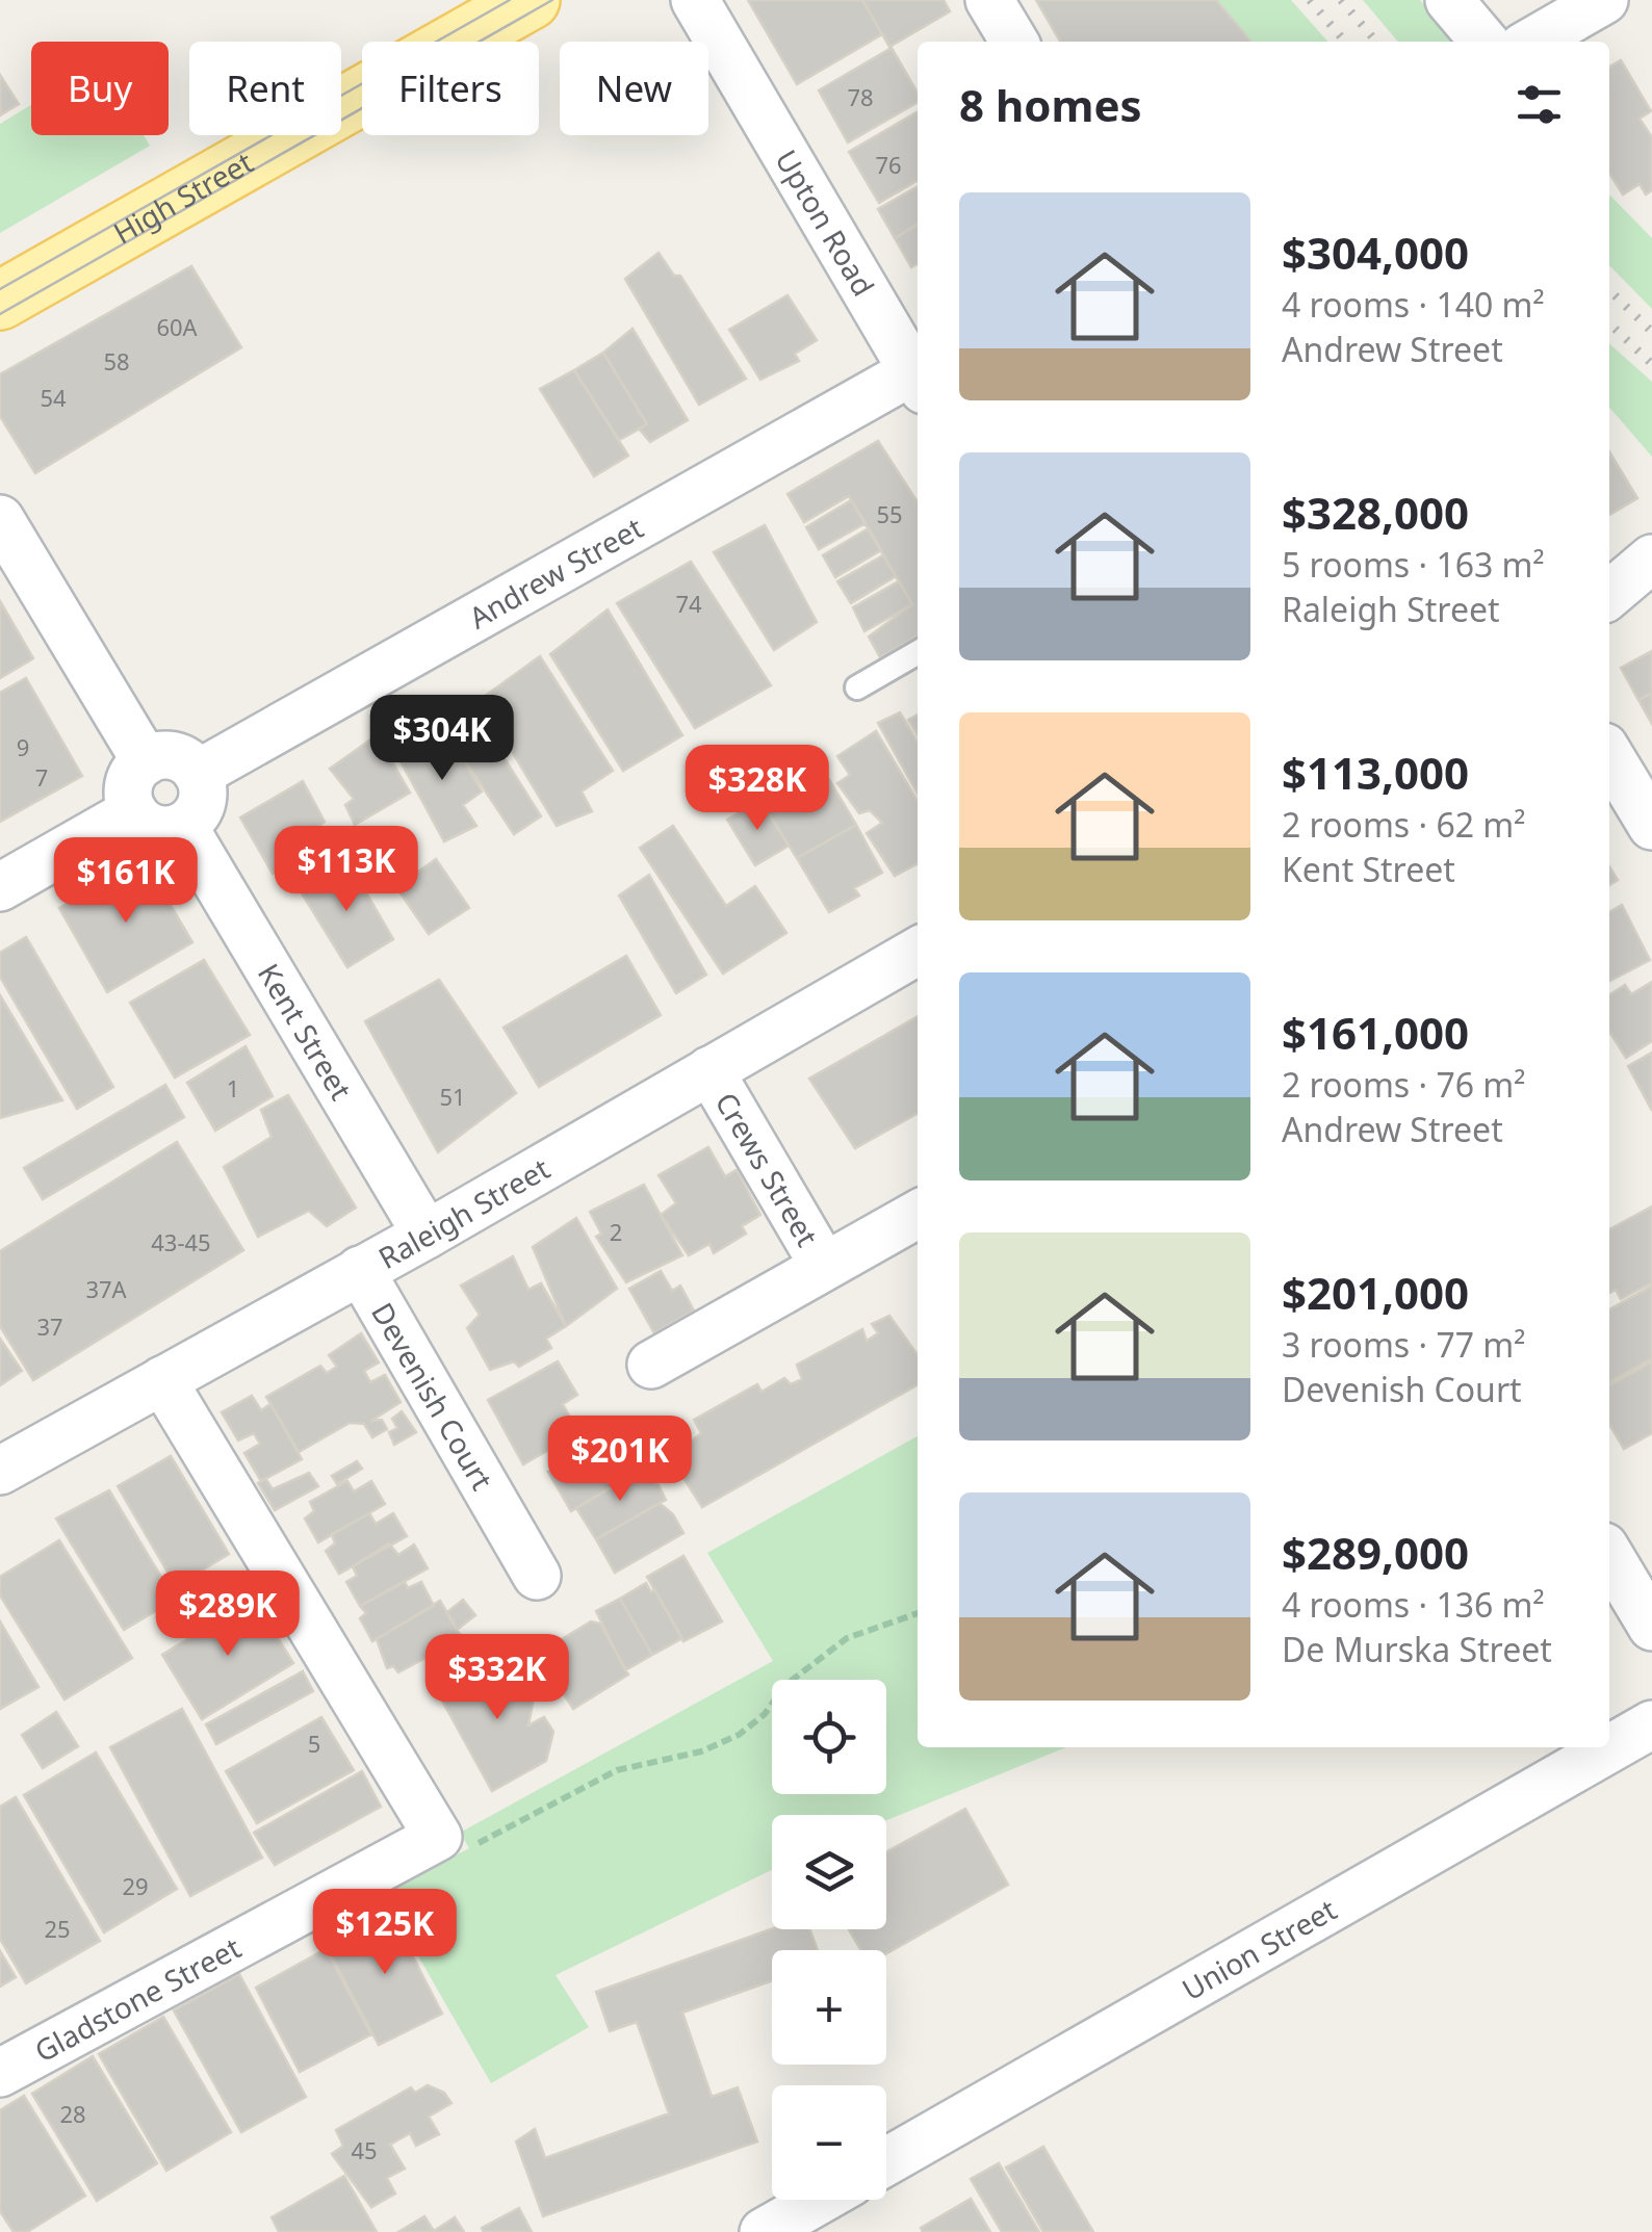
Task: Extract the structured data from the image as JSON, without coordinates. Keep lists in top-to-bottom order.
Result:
{
  "streets": {
    "main road": ["High Street"],
    "street": [
      "Upton Road",
      "Andrew Street",
      "Kent Street",
      "Crews Street",
      "Raleigh Street",
      "Devenish Court",
      "Union Street",
      "Gladstone Street"
    ]
  },
  "crossings": [
    ["Upton Road", "Andrew Street"],
    ["Andrew Street", "Kent Street"],
    ["Kent Street", "Raleigh Street"],
    ["Crews Street", "Raleigh Street"],
    ["Raleigh Street", "Devenish Court"]
  ],
  "house_numbers": [
    "78",
    "76",
    "60A",
    "58",
    "54",
    "55",
    "74",
    "9",
    "7",
    "1",
    "51",
    "2",
    "43-45",
    "37A",
    "37",
    "5",
    "29",
    "25",
    "28",
    "45"
  ],
  "page": {
    "chip": [
      "Buy",
      "Rent",
      "Filters",
      "New"
    ],
    "heading": "8 homes",
    "list": [
      {
        "name": "$304,000",
        "note": "4 rooms · 140 m² · Andrew Street"
      },
      {
        "name": "$328,000",
        "note": "5 rooms · 163 m² · Raleigh Street"
      },
      {
        "name": "$113,000",
        "note": "2 rooms · 62 m² · Kent Street"
      },
      {
        "name": "$161,000",
        "note": "2 rooms · 76 m² · Andrew Street"
      },
      {
        "name": "$201,000",
        "note": "3 rooms · 77 m² · Devenish Court"
      },
      {
        "name": "$289,000",
        "note": "4 rooms · 136 m² · De Murska Street"
      }
    ],
    "price": [
      "$304K",
      "$328K",
      "$113K",
      "$161K",
      "$201K",
      "$289K",
      "$332K",
      "$125K"
    ],
    "map_buttons": ["+", "−"]
  }
}
